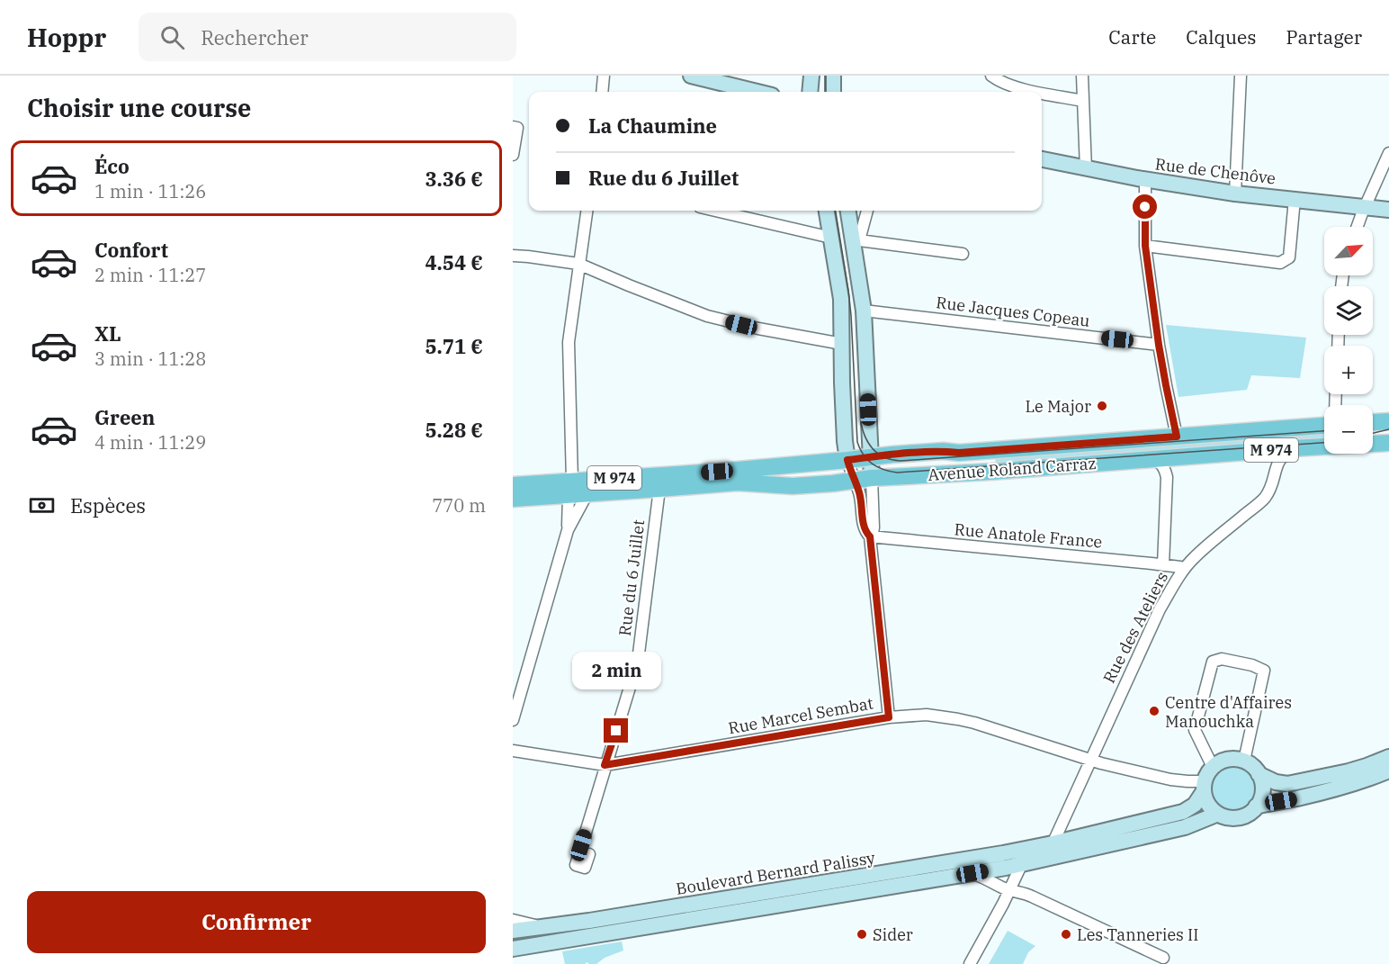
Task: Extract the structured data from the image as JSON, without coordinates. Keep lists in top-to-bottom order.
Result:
{
  "streets": {
    "main road": [
      "Rue de Chenôve",
      "M 974",
      "Avenue Roland Carraz",
      "Boulevard Bernard Palissy"
    ],
    "street": [
      "Rue Jacques Copeau",
      "Rue Anatole France",
      "Rue du 6 Juillet",
      "Rue des Ateliers",
      "Rue Marcel Sembat"
    ]
  },
  "crossings": [
    ["M 974", "Avenue Roland Carraz"],
    ["M 974", "Rue du 6 Juillet"],
    ["M 974", "Rue des Ateliers"],
    ["Rue Anatole France", "Rue des Ateliers"],
    ["Rue du 6 Juillet", "Rue Marcel Sembat"],
    ["Rue des Ateliers", "Rue Marcel Sembat"],
    ["Rue des Ateliers", "Boulevard Bernard Palissy"]
  ],
  "places": [
    "Le Major",
    "Centre d'Affaires Manouchka",
    "Sider",
    "Les Tanneries II"
  ],
  "north": "top right",
  "page": {
    "header": "Hoppr",
    "search": "Rechercher",
    "nav": ["Carte", "Calques", "Partager"],
    "heading": "Choisir une course",
    "banner": ["La Chaumine", "Rue du 6 Juillet"],
    "list": [
      {
        "name": "Éco",
        "note": "1 min · 11:26",
        "value": "3.36 €"
      },
      {
        "name": "Confort",
        "note": "2 min · 11:27",
        "value": "4.54 €"
      },
      {
        "name": "XL",
        "note": "3 min · 11:28",
        "value": "5.71 €"
      },
      {
        "name": "Green",
        "note": "4 min · 11:29",
        "value": "5.28 €"
      }
    ],
    "map_buttons": ["+", "−"],
    "pay": ["Espèces", "770 m"],
    "bubble": "2 min",
    "buttons": "Confirmer"
  }
}
